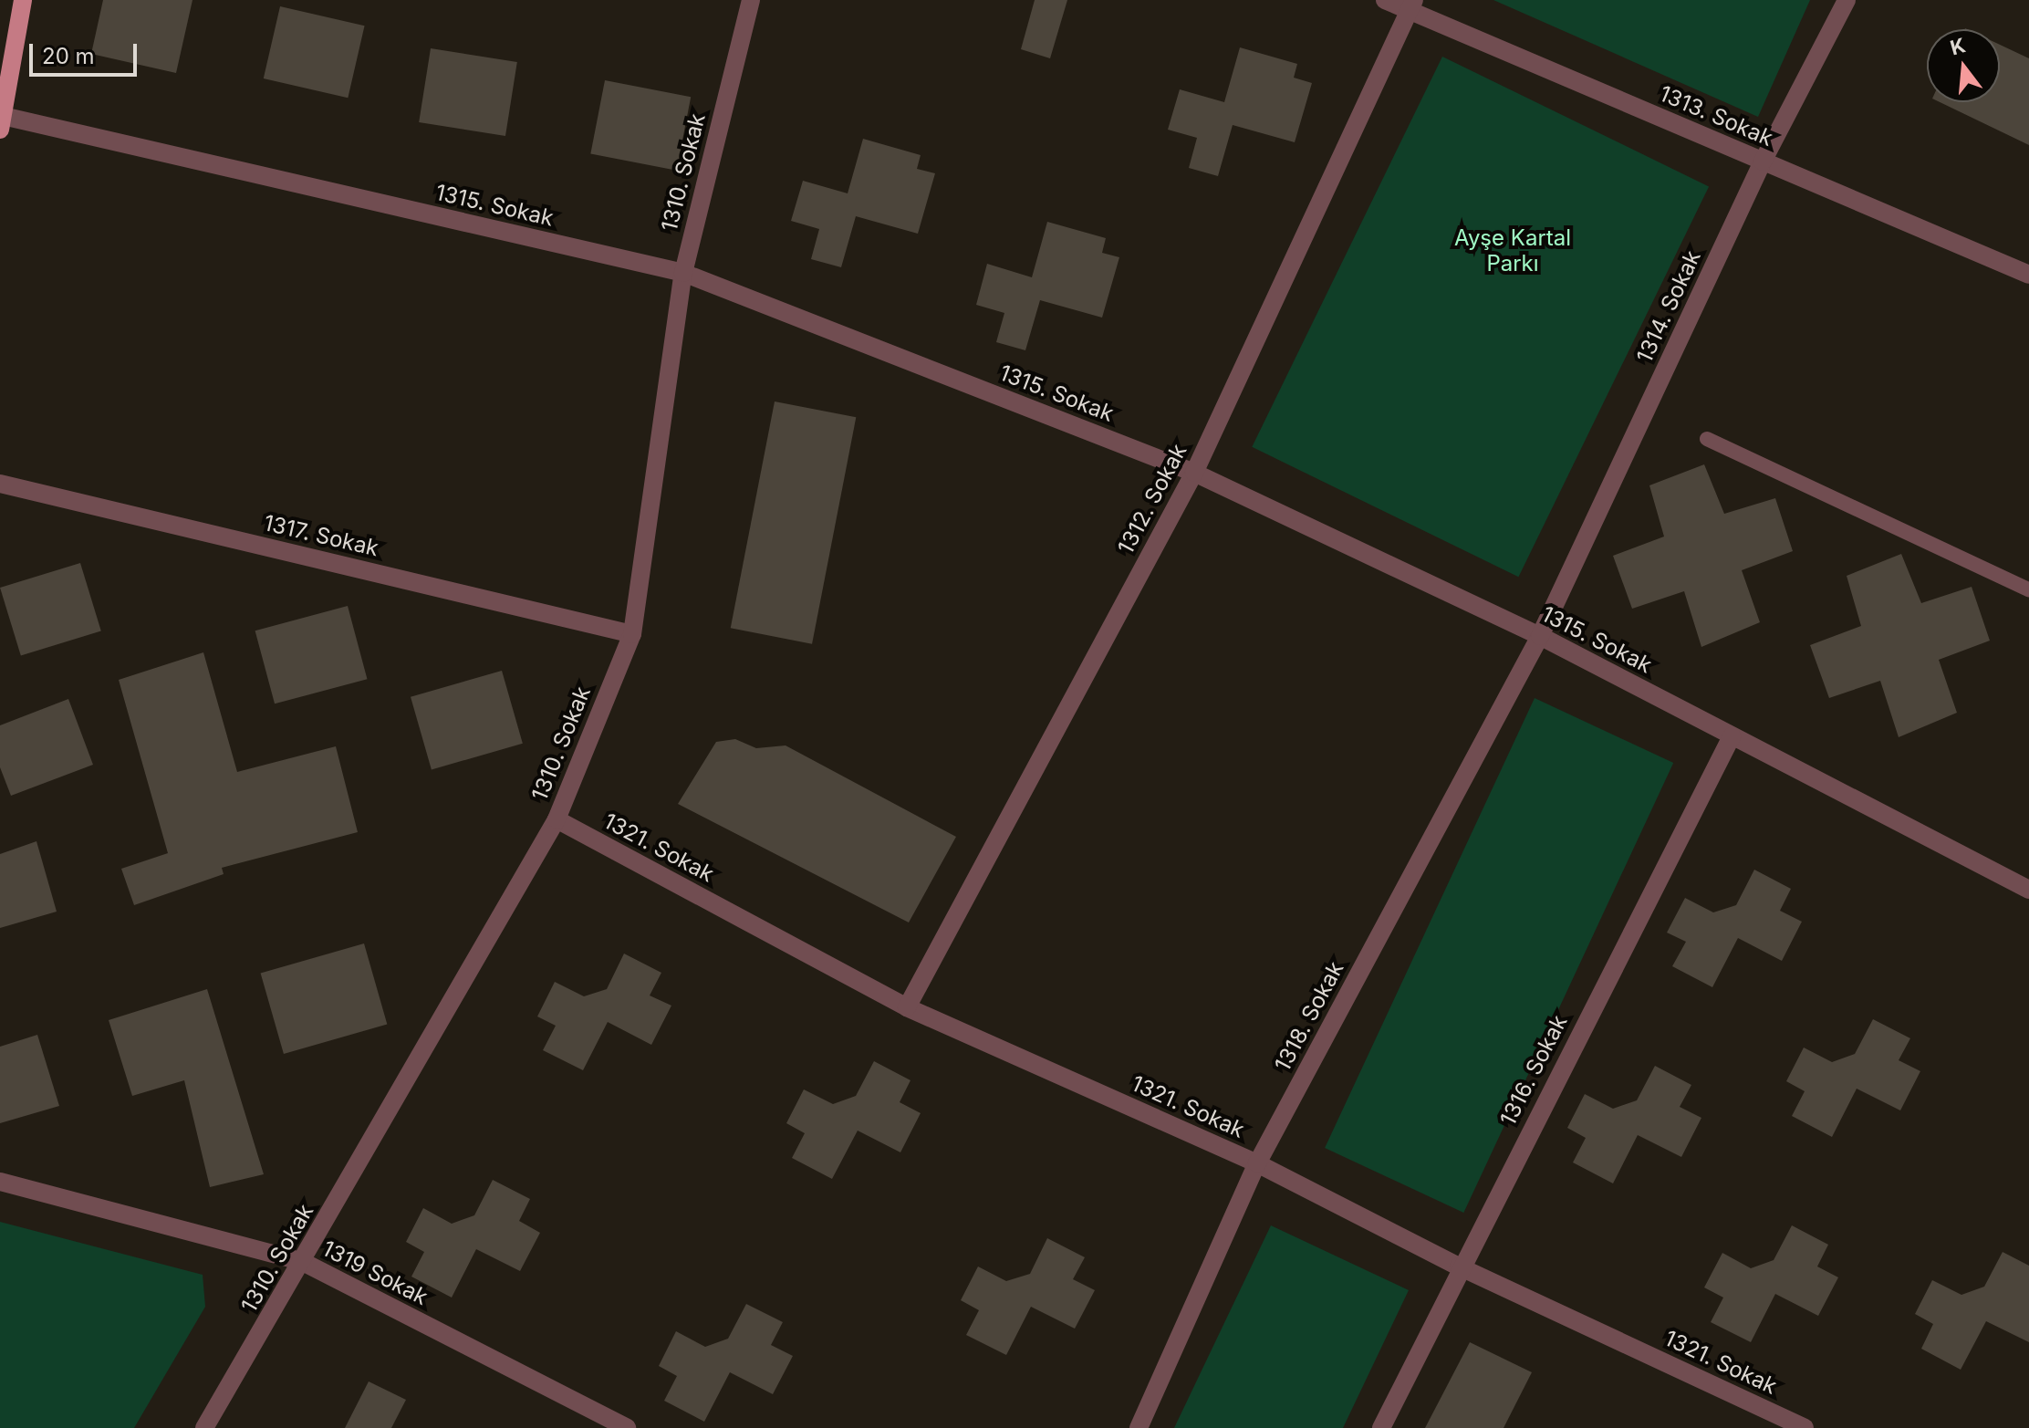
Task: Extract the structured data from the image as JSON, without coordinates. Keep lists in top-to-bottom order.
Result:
{
  "streets": {
    "street": [
      "1313. Sokak",
      "1310. Sokak",
      "1315. Sokak",
      "1314. Sokak",
      "1312. Sokak",
      "1317. Sokak",
      "1321. Sokak",
      "1318. Sokak",
      "1316. Sokak",
      "1319 Sokak"
    ]
  },
  "crossings": [
    ["1313. Sokak", "1314. Sokak"],
    ["1313. Sokak", "1312. Sokak"],
    ["1310. Sokak", "1315. Sokak"],
    ["1310. Sokak", "1317. Sokak"],
    ["1310. Sokak", "1321. Sokak"],
    ["1310. Sokak", "1319 Sokak"],
    ["1315. Sokak", "1314. Sokak"],
    ["1315. Sokak", "1312. Sokak"],
    ["1315. Sokak", "1318. Sokak"],
    ["1315. Sokak", "1316. Sokak"],
    ["1314. Sokak", "1318. Sokak"],
    ["1312. Sokak", "1321. Sokak"],
    ["1321. Sokak", "1318. Sokak"],
    ["1321. Sokak", "1316. Sokak"]
  ],
  "parks": ["Ayşe Kartal Parkı"],
  "scale_bar": "20 m",
  "north": "top"
}
